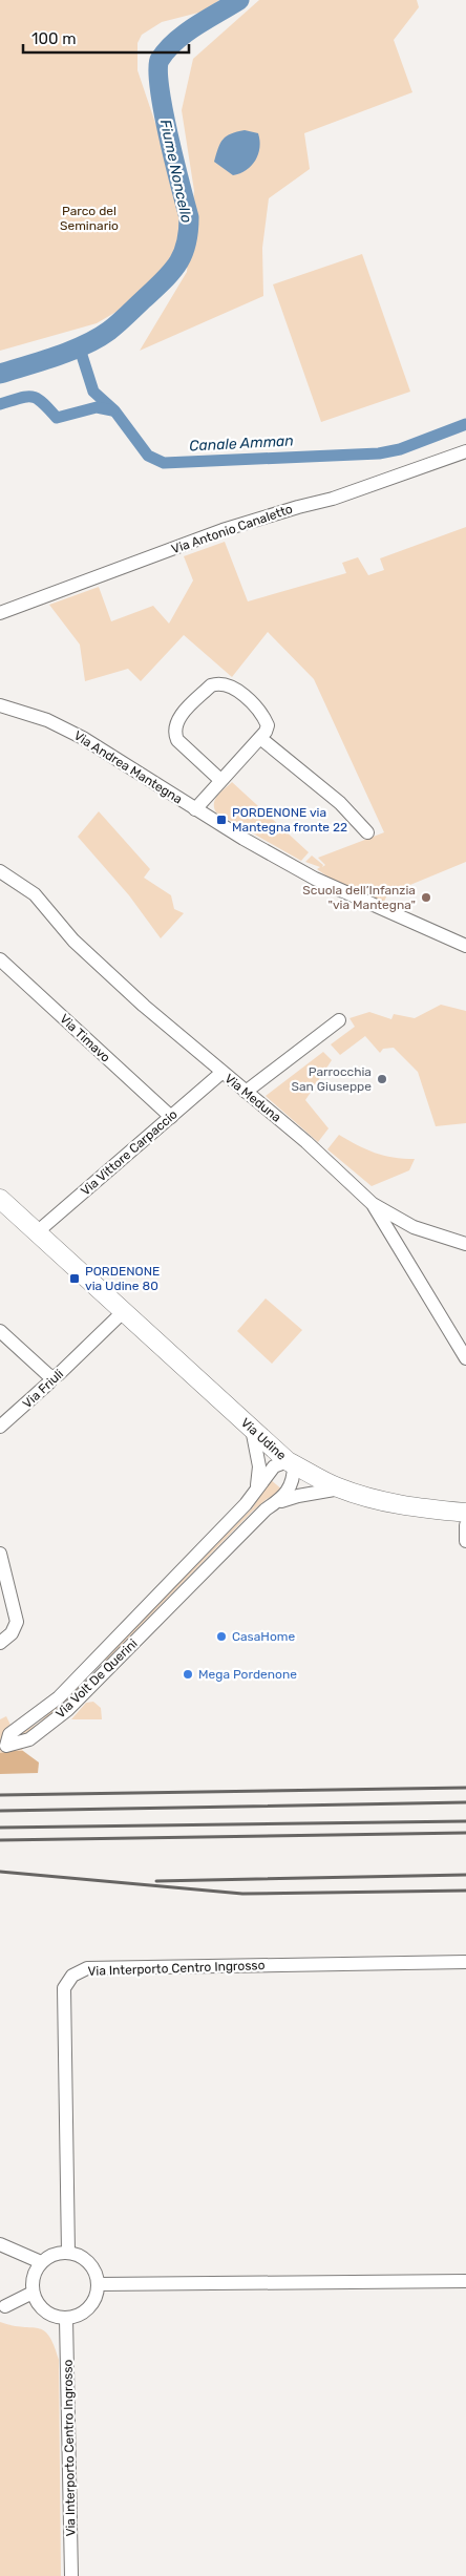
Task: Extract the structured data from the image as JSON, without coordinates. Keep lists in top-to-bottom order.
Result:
{
  "streets": {
    "main road": ["Via Udine"],
    "street": [
      "Via Antonio Canaletto",
      "Via Andrea Mantegna",
      "Via Timavo",
      "Via Meduna",
      "Via Vittore Carpaccio",
      "Via Friuli",
      "Via Volt De Querini",
      "Via Interporto Centro Ingrosso"
    ]
  },
  "crossings": [
    ["Via Timavo", "Via Vittore Carpaccio"],
    ["Via Meduna", "Via Vittore Carpaccio"],
    ["Via Vittore Carpaccio", "Via Udine"],
    ["Via Friuli", "Via Udine"],
    ["Via Udine", "Via Volt De Querini"]
  ],
  "water": ["Fiume Noncello", "Canale Amman"],
  "parks": ["Parco del Seminario"],
  "places": {
    "transit": ["PORDENONE via Mantegna fronte 22", "PORDENONE via Udine 80"],
    "other": [
      "Scuola dell’Infanzia \"via Mantegna\"",
      "Parrocchia San Giuseppe",
      "CasaHome",
      "Mega Pordenone"
    ]
  },
  "scale_bar": "100 m"
}
